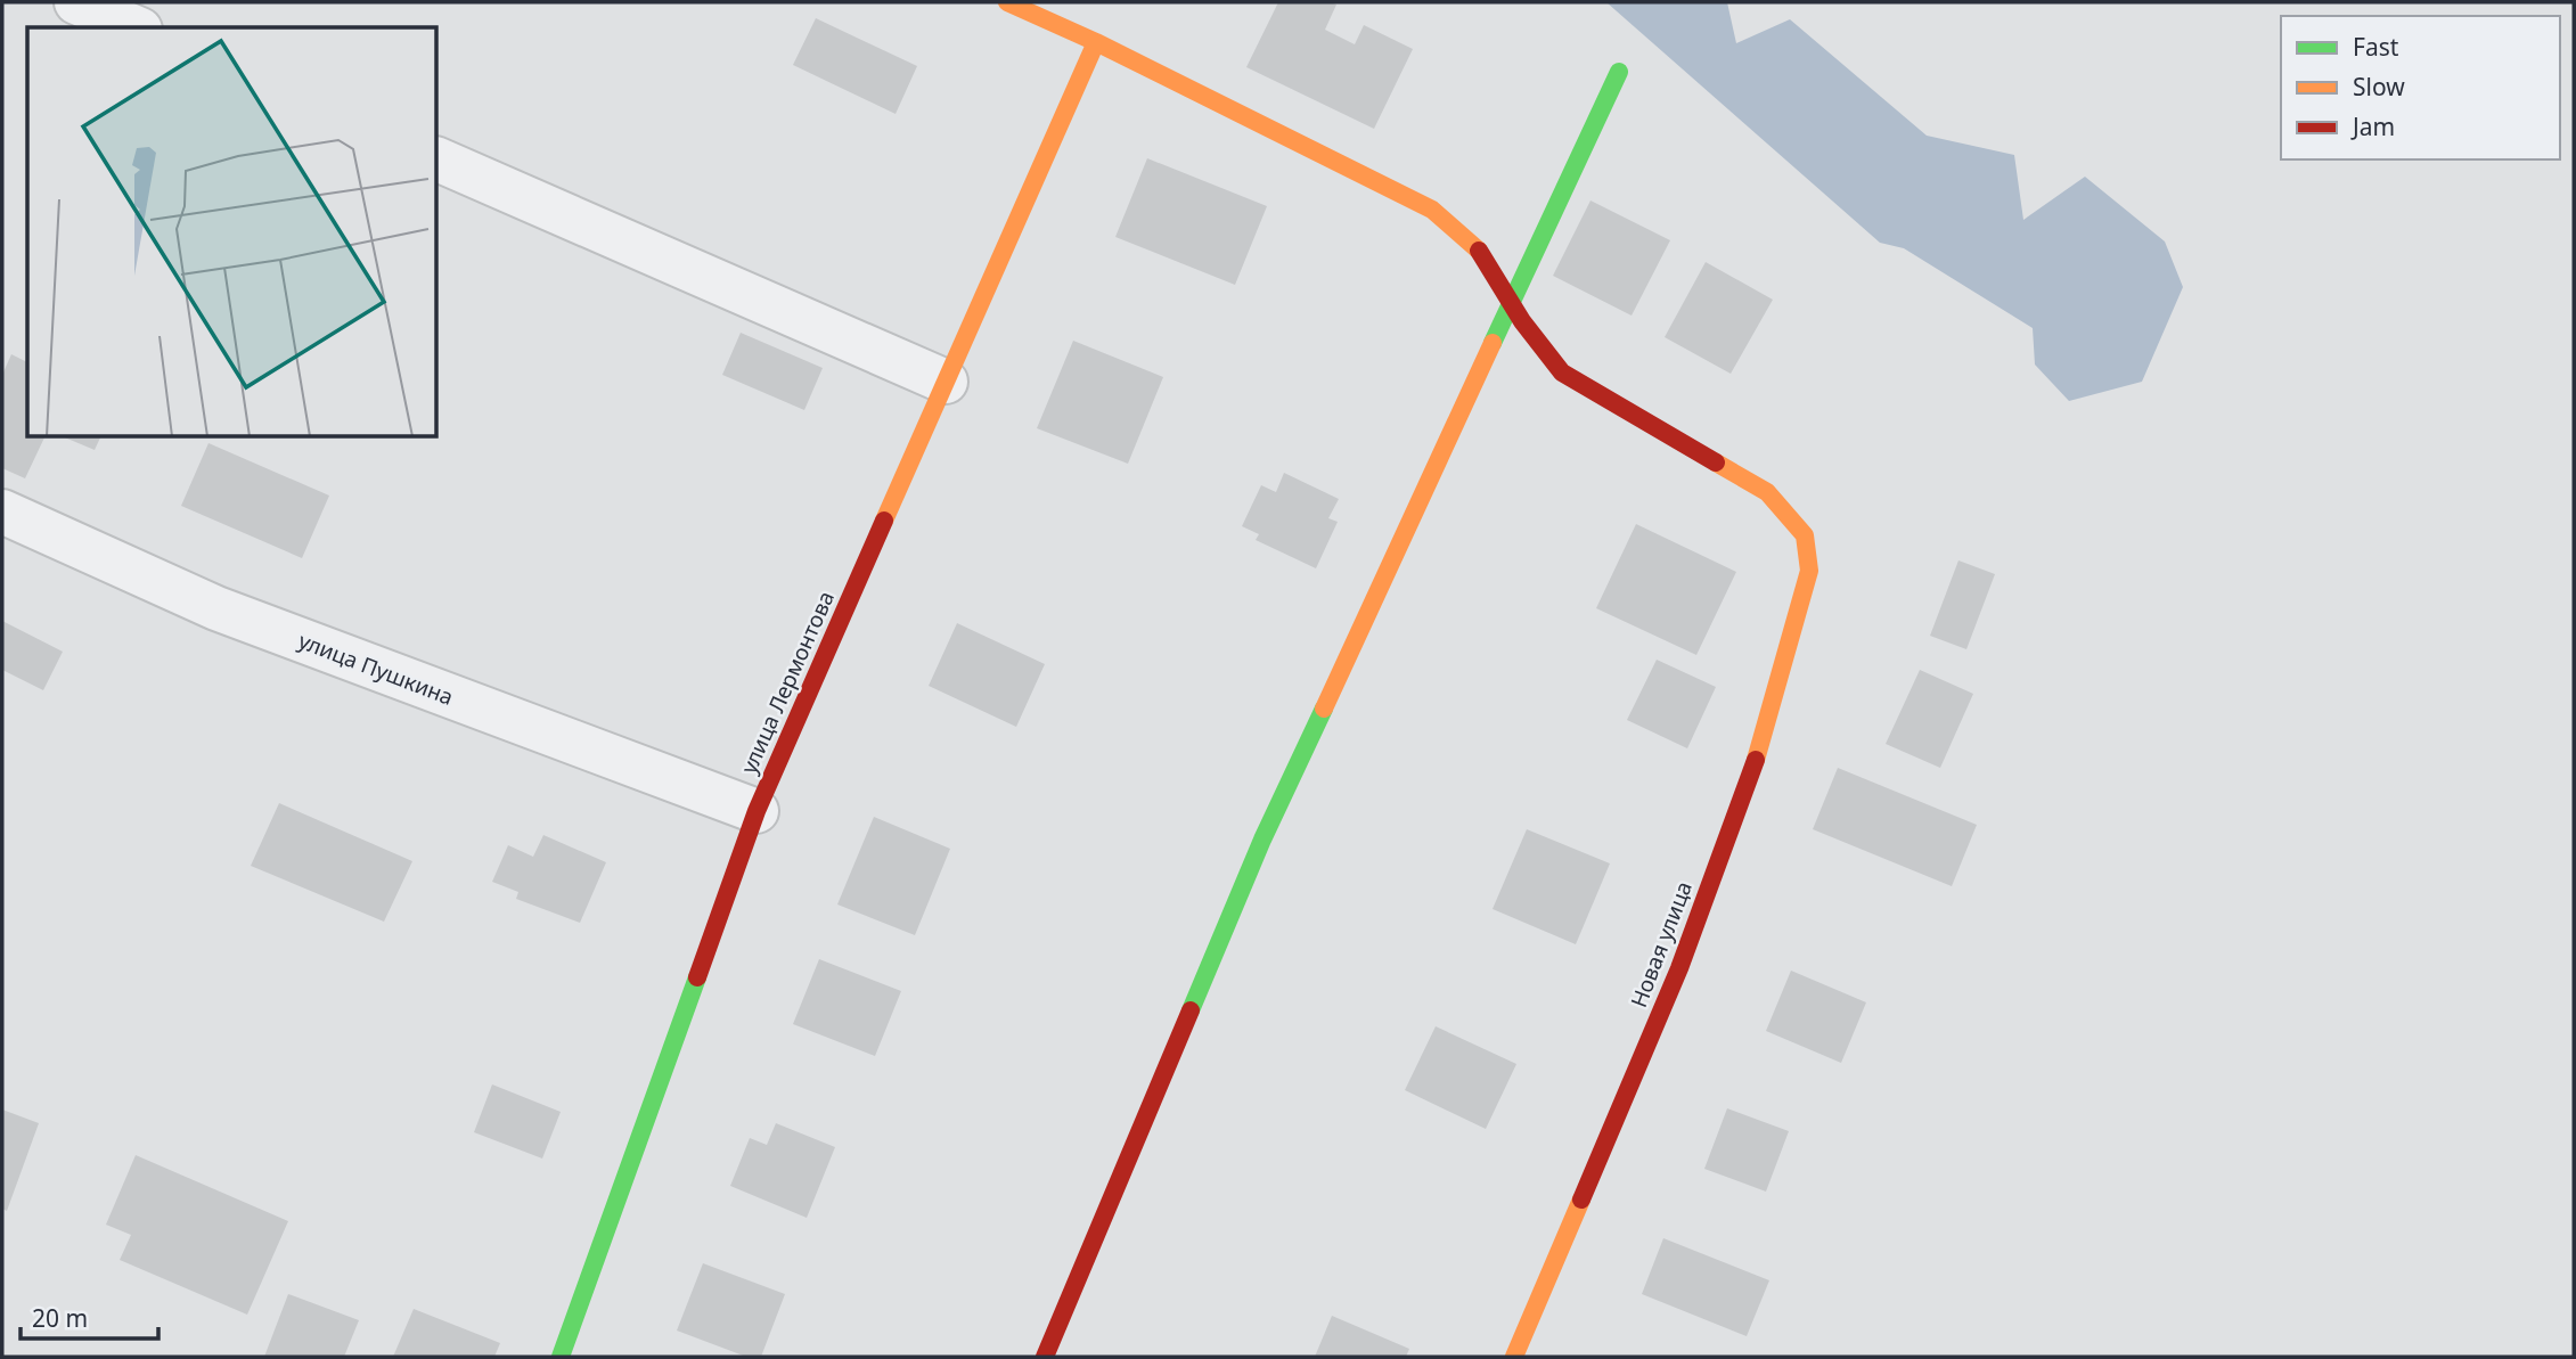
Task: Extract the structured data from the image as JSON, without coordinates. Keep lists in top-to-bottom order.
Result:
{
  "streets": {
    "street": ["улица Пушкина", "улица Лермонтова", "Новая улица"]
  },
  "crossings": [
    ["улица Пушкина", "улица Лермонтова"]
  ],
  "legend": ["Fast", "Slow", "Jam"],
  "scale_bar": "20 m"
}
